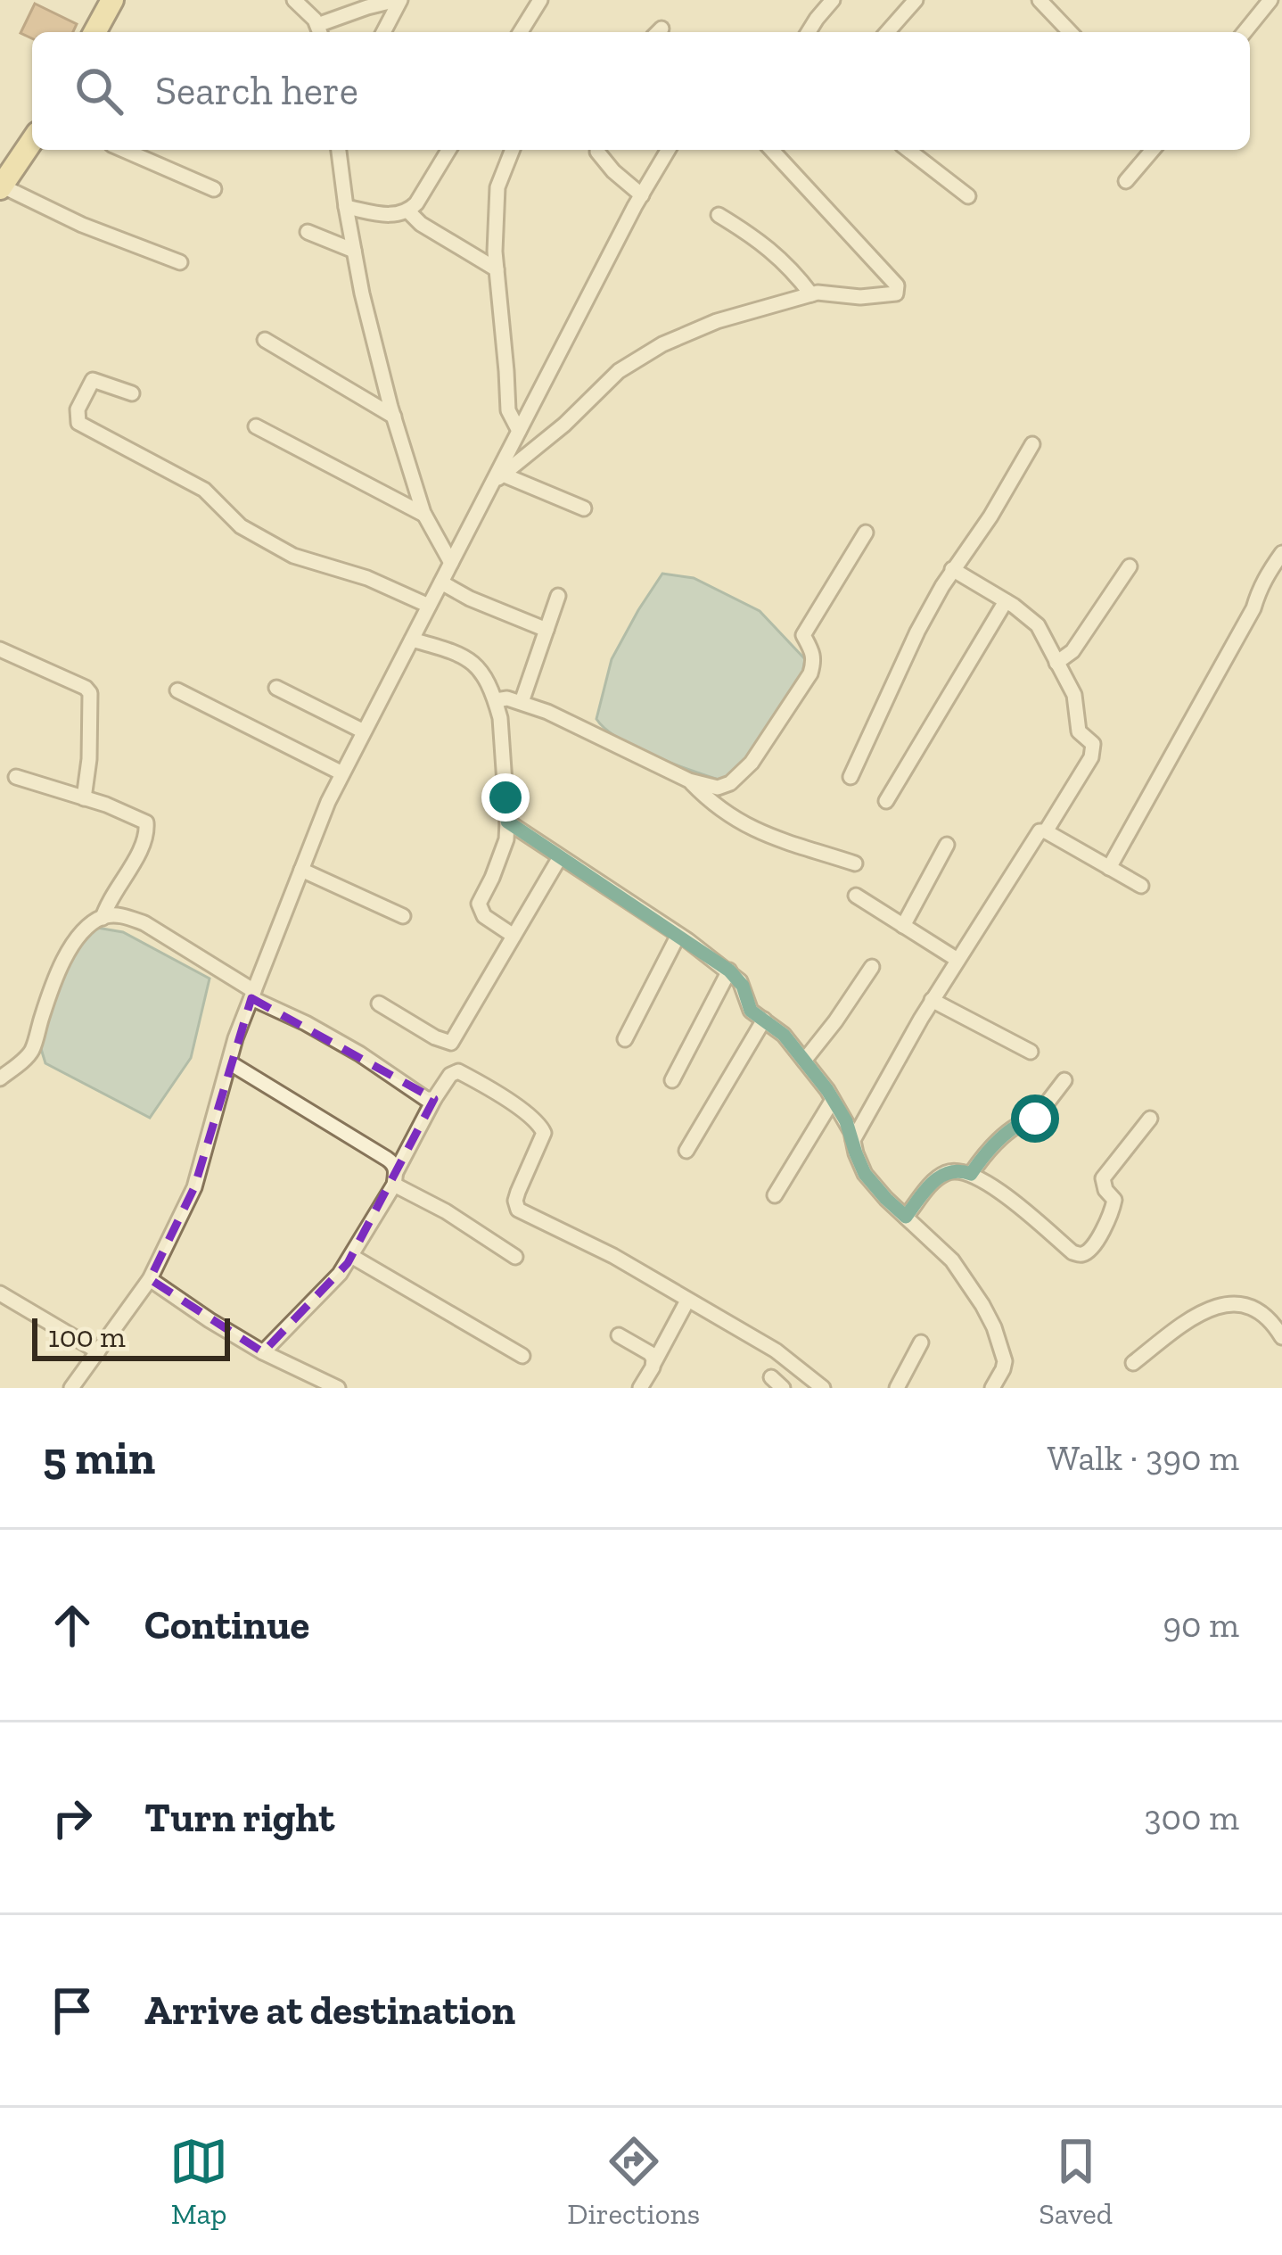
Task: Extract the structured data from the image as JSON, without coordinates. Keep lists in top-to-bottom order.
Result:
{
  "scale_bar": "100 m",
  "page": {
    "search": "Search here",
    "scale": "100 m",
    "heading": ["5 min", "Walk · 390 m"],
    "list": [
      ["Continue", "90 m"],
      ["Turn right", "300 m"],
      "Arrive at destination"
    ],
    "nav": ["Map", "Directions", "Saved"]
  }
}
